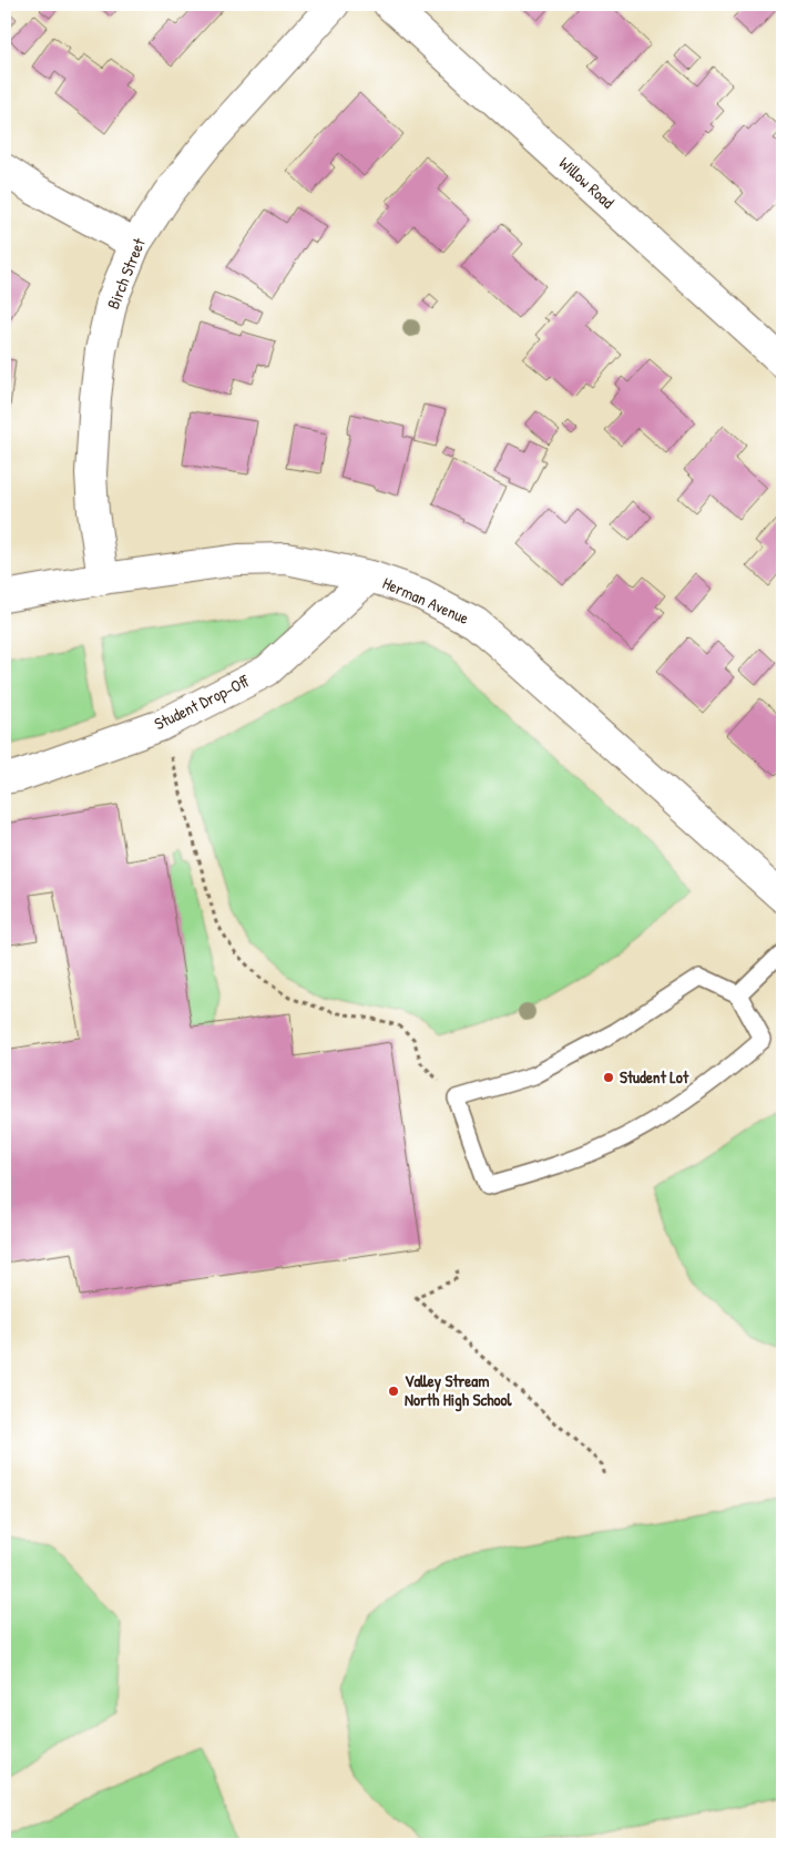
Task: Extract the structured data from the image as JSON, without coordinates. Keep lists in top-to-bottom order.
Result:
{
  "streets": {
    "street": [
      "Willow Road",
      "Birch Street",
      "Herman Avenue",
      "Student Drop-Off"
    ]
  },
  "crossings": [
    ["Birch Street", "Herman Avenue"],
    ["Herman Avenue", "Student Drop-Off"]
  ],
  "places": ["Student Lot", "Valley Stream North High School"]
}
